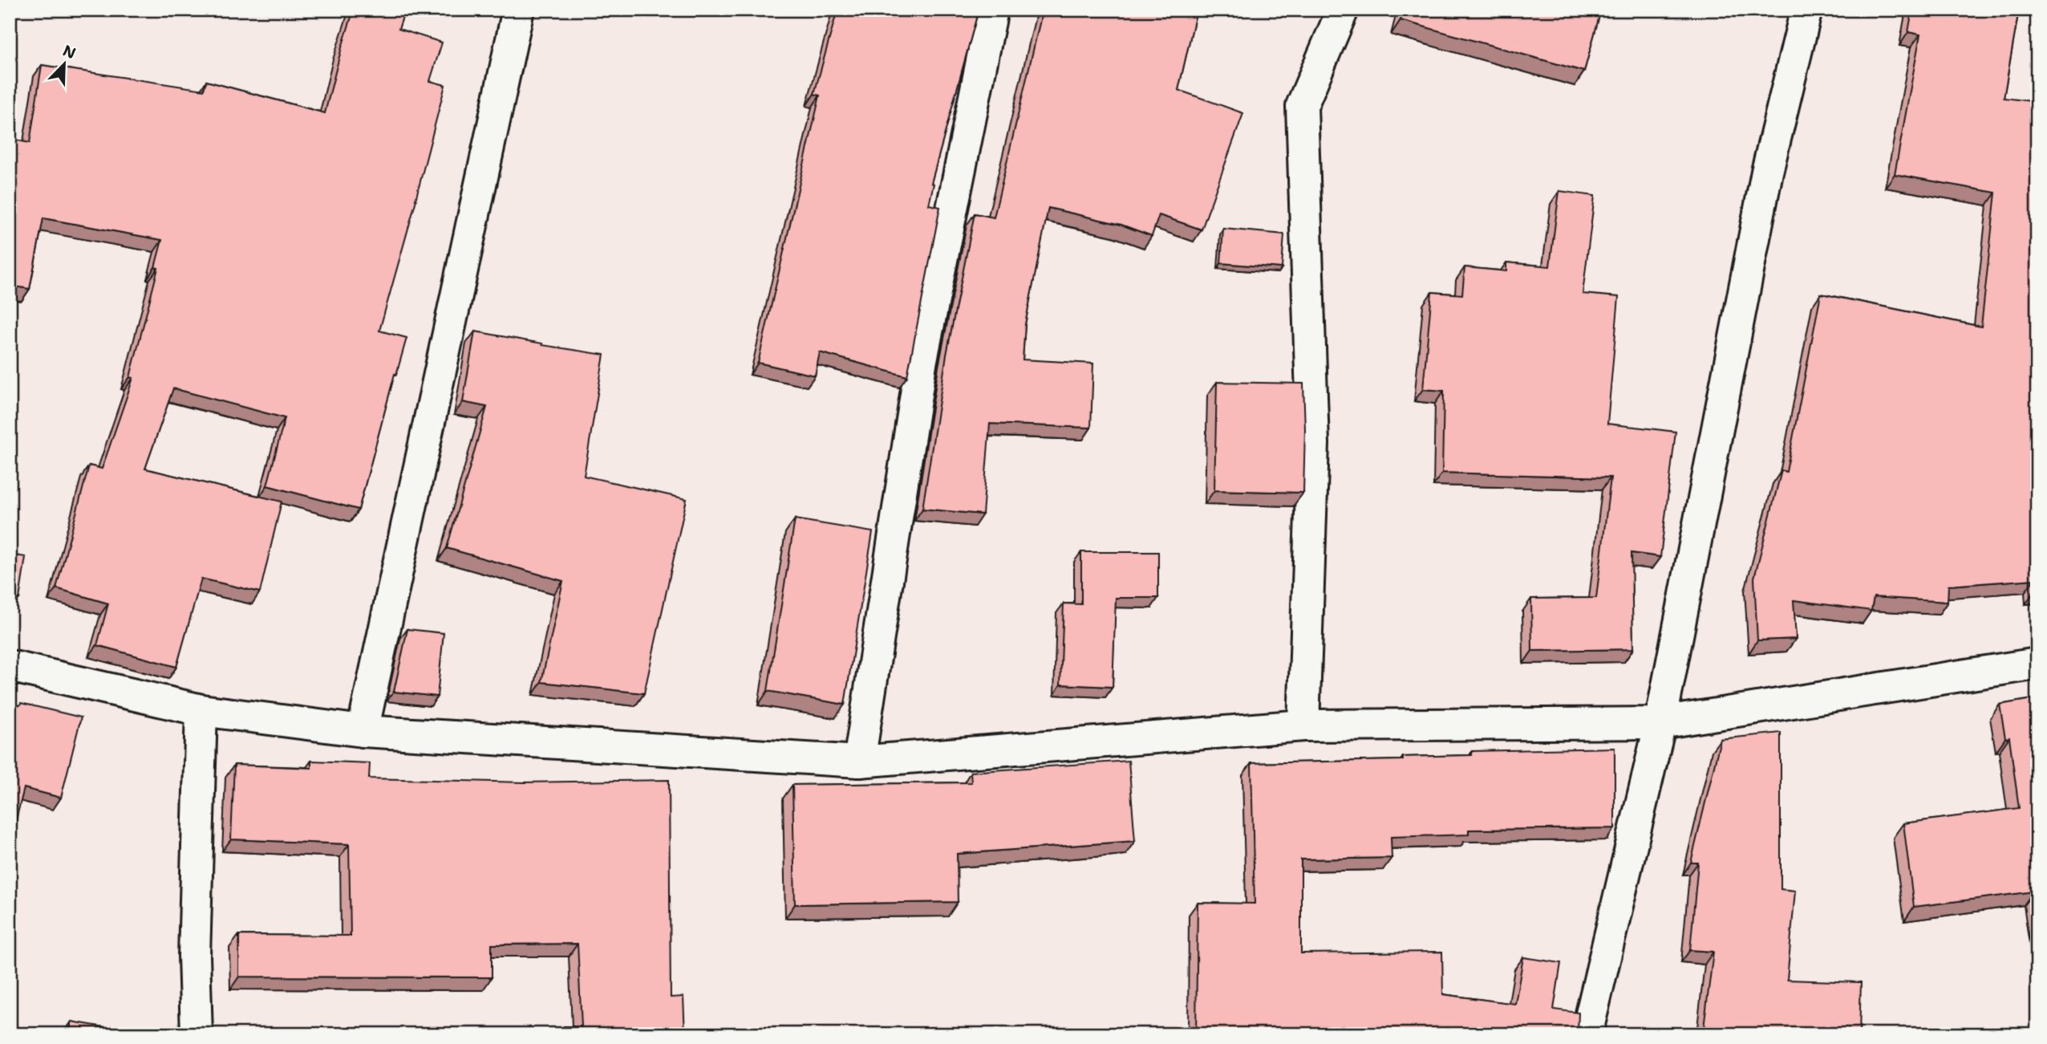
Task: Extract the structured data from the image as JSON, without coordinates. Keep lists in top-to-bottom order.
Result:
{
  "north": "top right"
}
